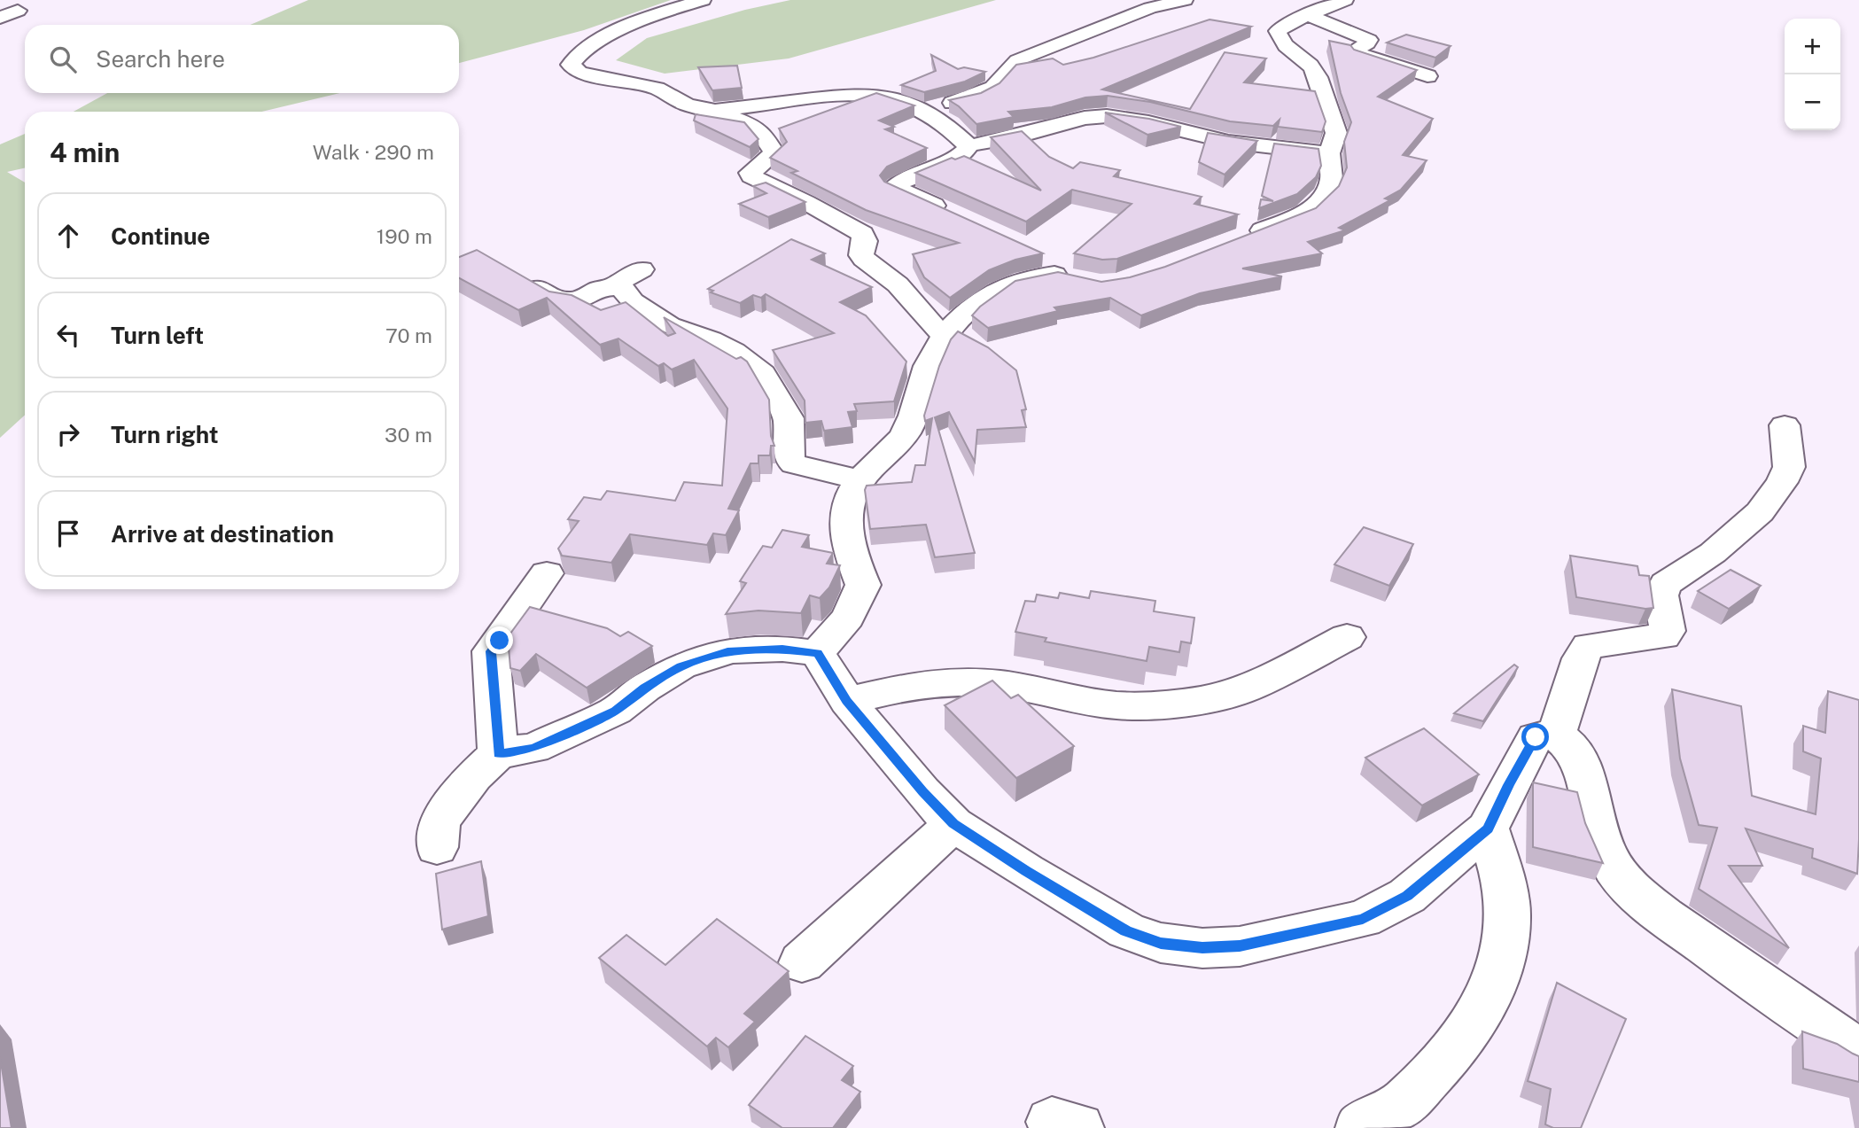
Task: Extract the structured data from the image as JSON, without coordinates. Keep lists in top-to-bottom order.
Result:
{
  "page": {
    "map_buttons": ["+", "−"],
    "search": "Search here",
    "heading": ["4 min", "Walk · 290 m"],
    "list": [
      ["Continue", "190 m"],
      ["Turn left", "70 m"],
      ["Turn right", "30 m"],
      "Arrive at destination"
    ]
  }
}
